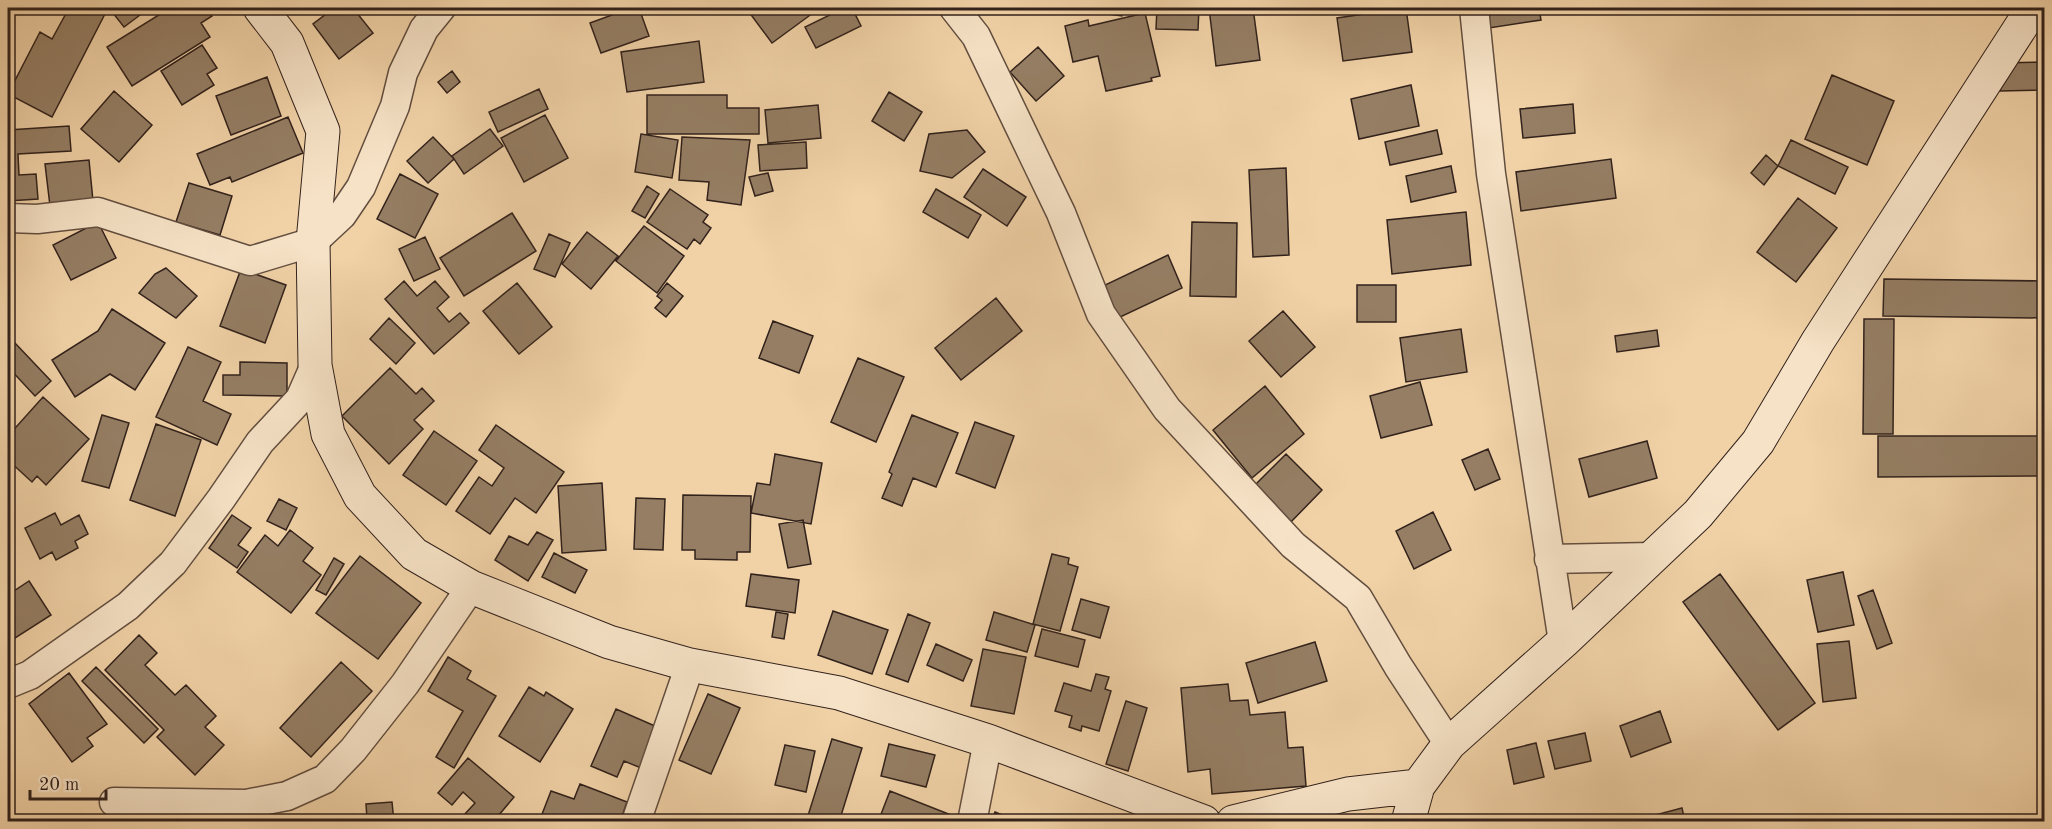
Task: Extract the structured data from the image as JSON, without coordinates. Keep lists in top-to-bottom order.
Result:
{
  "scale_bar": "20 m"
}
